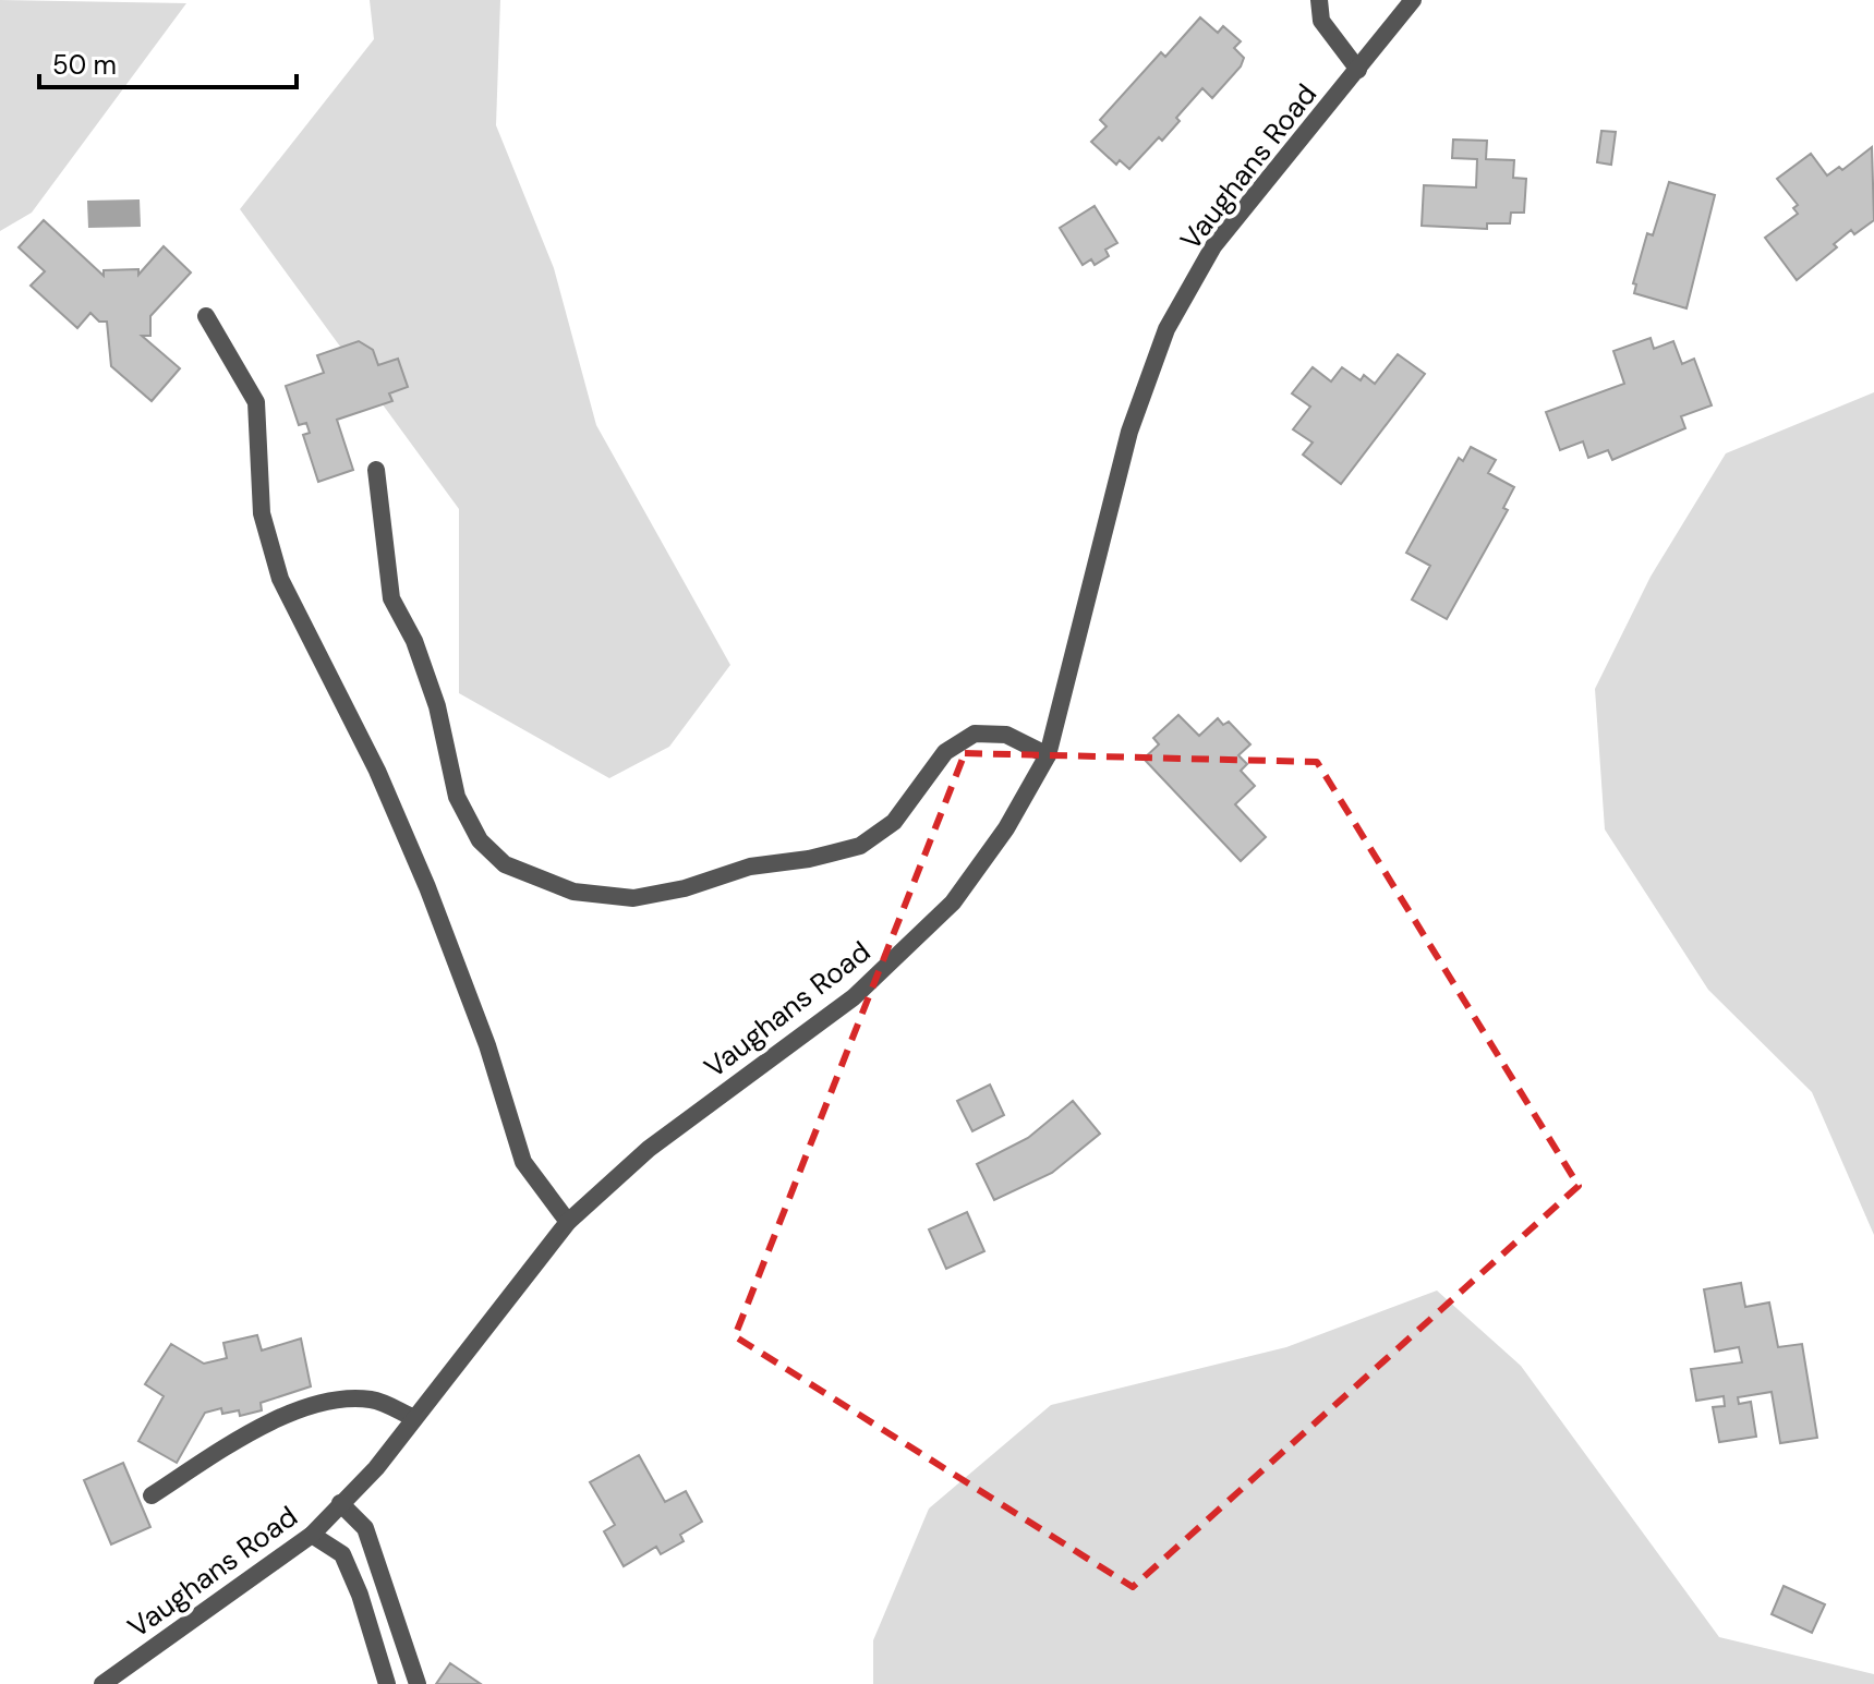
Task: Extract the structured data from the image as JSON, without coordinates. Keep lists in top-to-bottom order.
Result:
{
  "streets": {
    "street": ["Vaughans Road"]
  },
  "scale_bar": "50 m"
}
